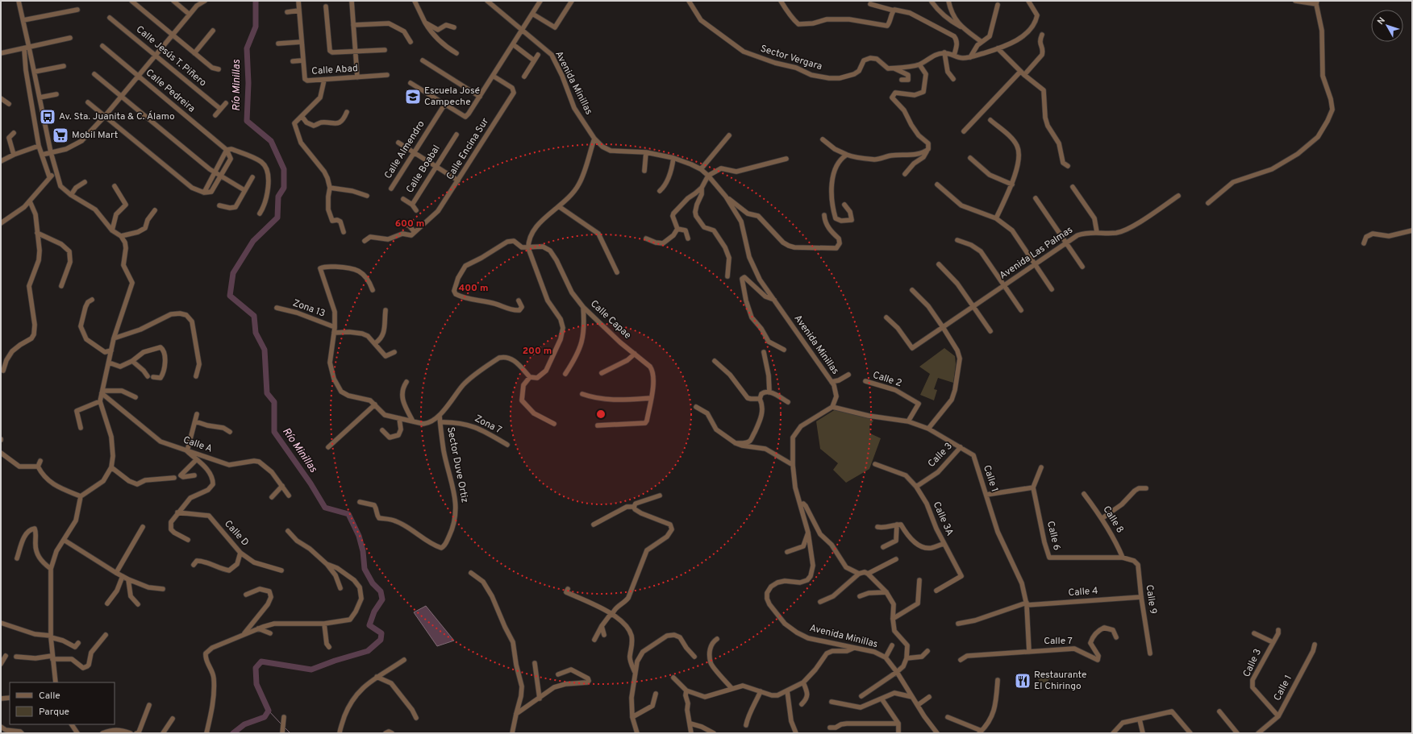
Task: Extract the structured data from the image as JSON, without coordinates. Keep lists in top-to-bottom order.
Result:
{
  "streets": {
    "street": [
      "Calle Jesús T. Piñero",
      "Sector Vergara",
      "Calle Abad",
      "Avenida Minillas",
      "Calle Pedreira",
      "Calle Encina Sur",
      "Calle Almendro",
      "Calle Boabal",
      "Avenida Las Palmas",
      "Zona 13",
      "Calle Capae",
      "Calle 2",
      "Zona 7",
      "Calle A",
      "Calle 3",
      "Sector Duve Ortiz",
      "Calle 1",
      "Calle 3A",
      "Calle 8",
      "Calle D",
      "Calle 6",
      "Calle 4",
      "Calle 9",
      "Calle 7"
    ]
  },
  "crossings": [
    ["Avenida Minillas", "Calle 1"],
    ["Calle 2", "Calle 1"],
    ["Zona 7", "Sector Duve Ortiz"],
    ["Calle 3", "Calle 1"],
    ["Calle 3", "Calle 3A"],
    ["Calle 1", "Calle 4"],
    ["Calle 1", "Calle 7"],
    ["Calle 8", "Calle 6"],
    ["Calle 8", "Calle 9"],
    ["Calle 6", "Calle 9"],
    ["Calle 4", "Calle 9"]
  ],
  "water": ["Río Minillas"],
  "places": {
    "school or university": ["Escuela José Campeche"],
    "bus stop": ["Av. Sta. Juanita & C. Álamo"],
    "supermarket": ["Mobil Mart"],
    "restaurant": ["Restaurante El Chiringo"]
  },
  "legend": ["Calle", "Parque"],
  "north": "top left",
  "rings": ["600 m", "400 m", "200 m"]
}
